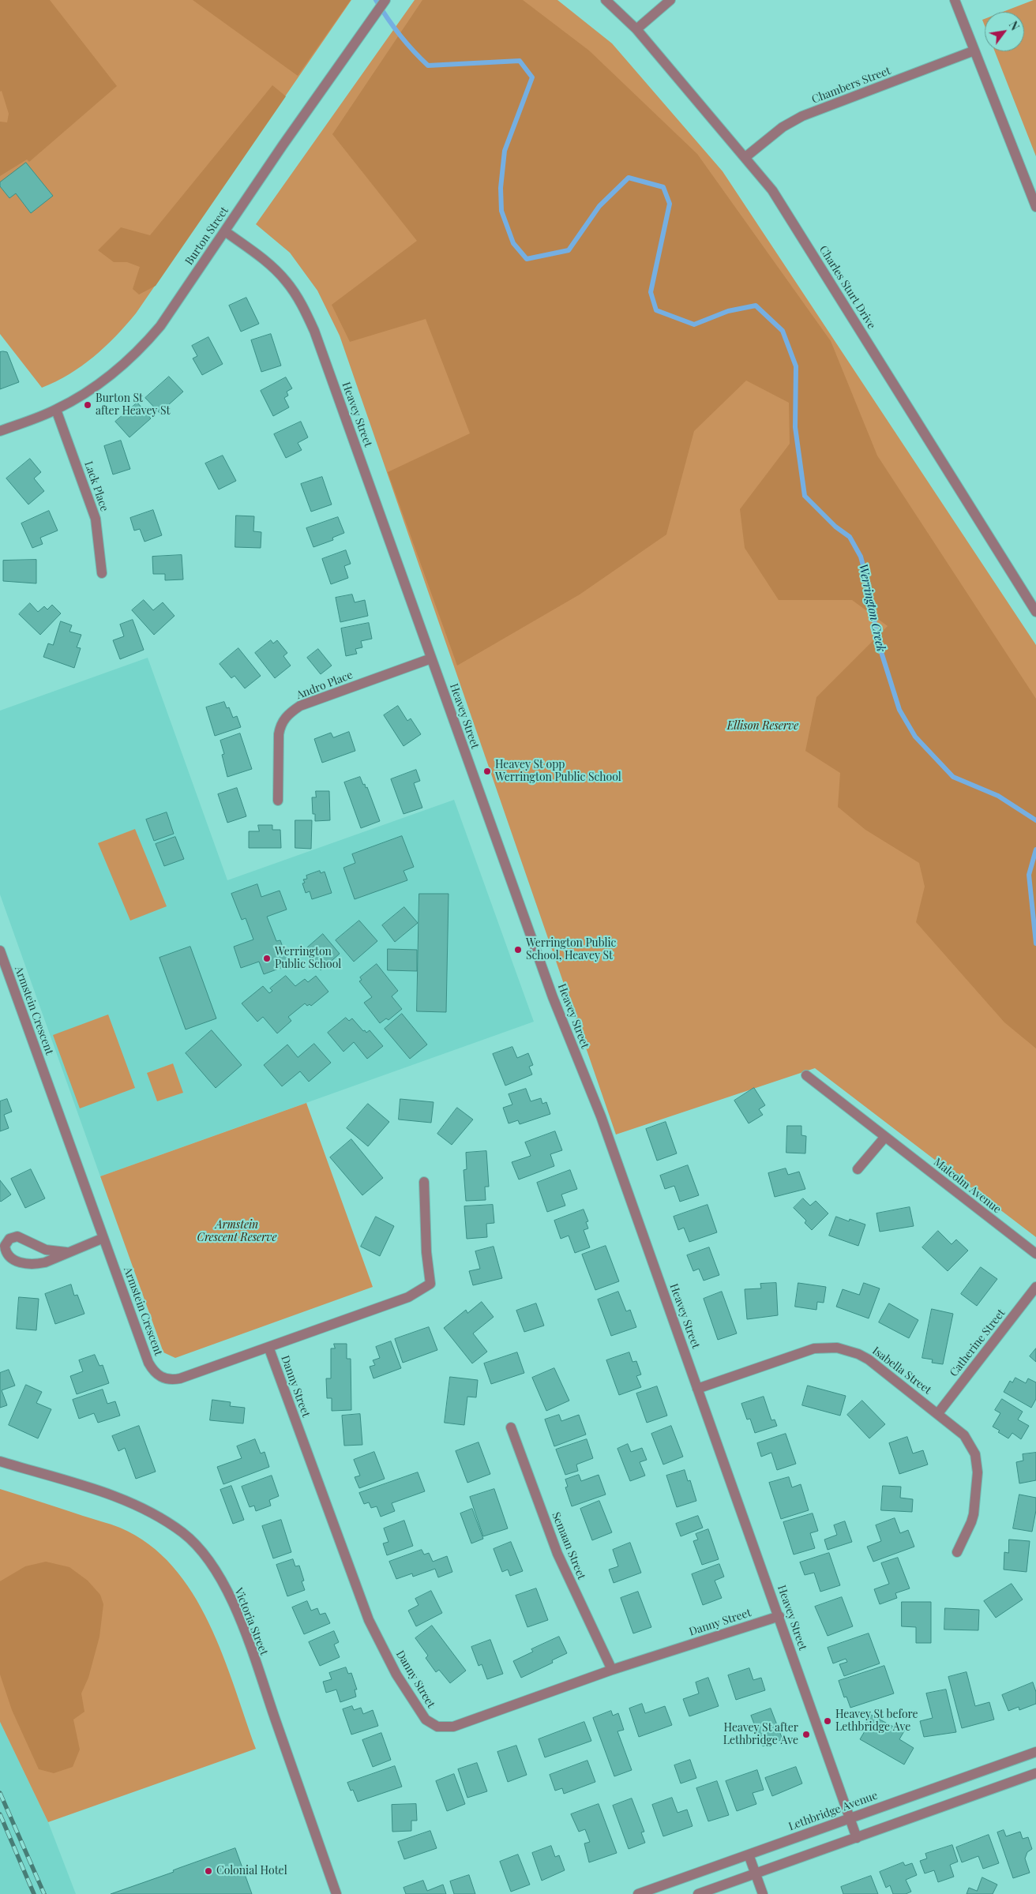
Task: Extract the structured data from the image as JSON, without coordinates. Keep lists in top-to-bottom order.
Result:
{
  "streets": {
    "street": [
      "Chambers Street",
      "Burton Street",
      "Charles Sturt Drive",
      "Heavey Street",
      "Lack Place",
      "Andro Place",
      "Armstein Crescent",
      "Malcolm Avenue",
      "Catherine Street",
      "Isabella Street",
      "Danny Street",
      "Semaan Street",
      "Victoria Street",
      "Lethbridge Avenue"
    ]
  },
  "crossings": [
    ["Chambers Street", "Charles Sturt Drive"],
    ["Burton Street", "Heavey Street"],
    ["Burton Street", "Lack Place"],
    ["Heavey Street", "Andro Place"],
    ["Heavey Street", "Isabella Street"],
    ["Heavey Street", "Danny Street"],
    ["Heavey Street", "Lethbridge Avenue"],
    ["Armstein Crescent", "Danny Street"],
    ["Catherine Street", "Isabella Street"],
    ["Danny Street", "Semaan Street"]
  ],
  "water": ["Werrington Creek"],
  "parks": ["Ellison Reserve", "Armstein Crescent Reserve"],
  "places": [
    "Burton St after Heavey St",
    "Heavey St opp Werrington Public School",
    "Werrington Public School, Heavey St",
    "Werrington Public School",
    "Heavey St before Lethbridge Ave",
    "Heavey St after Lethbridge Ave",
    "Colonial Hotel"
  ],
  "north": "top right"
}
